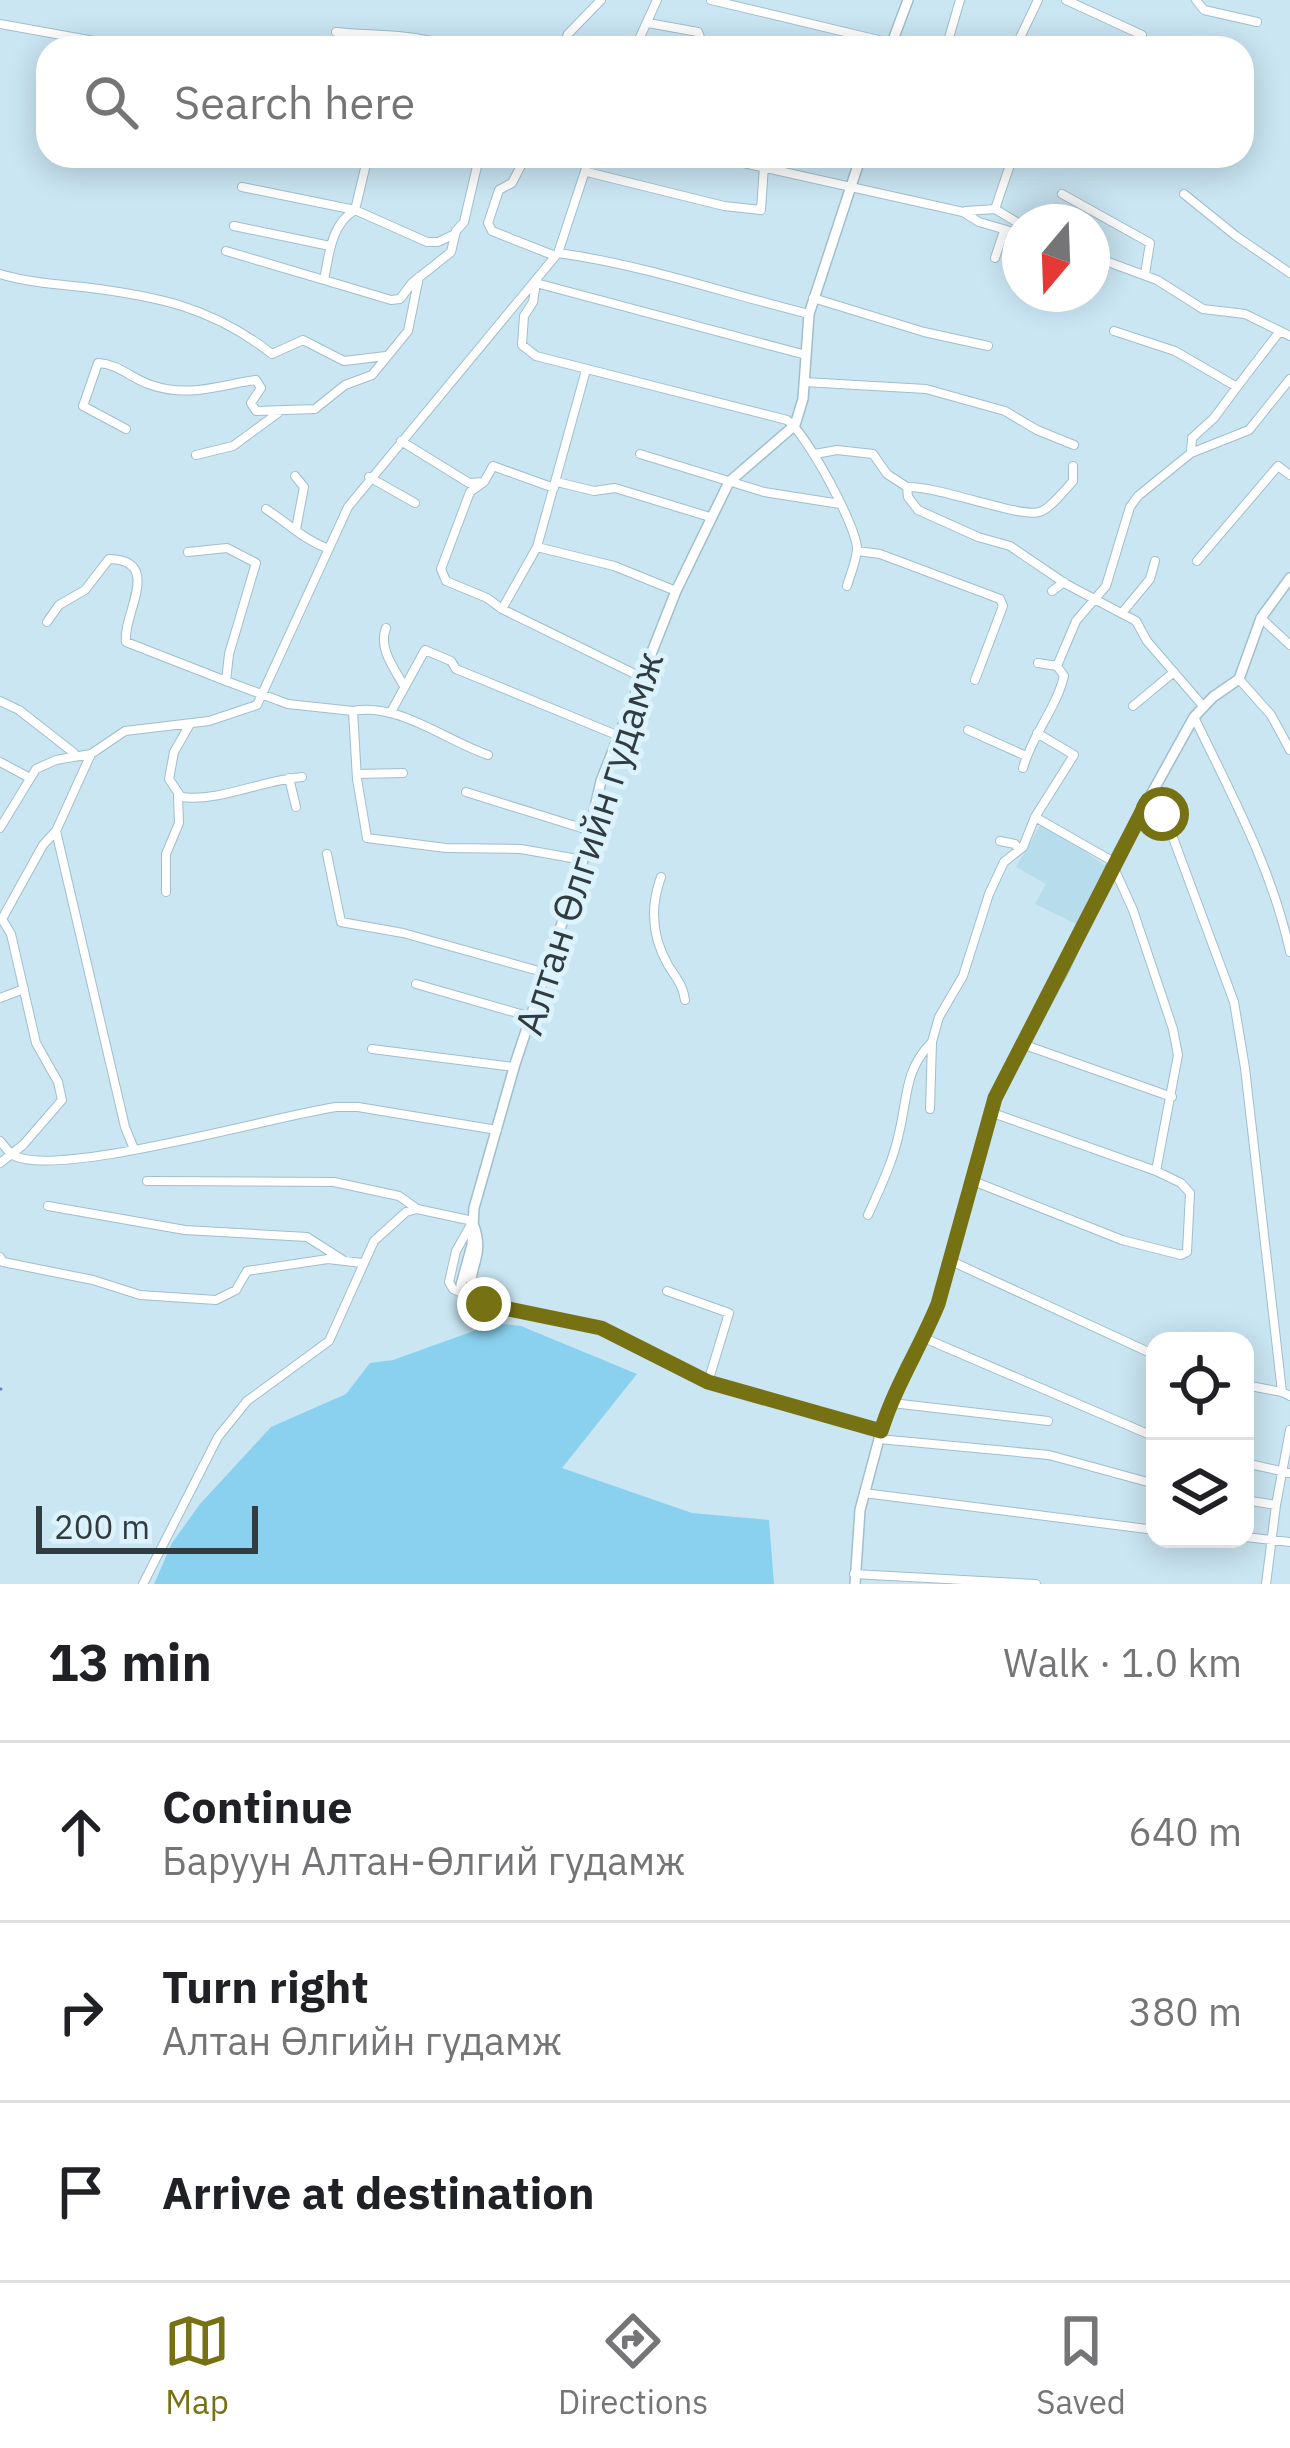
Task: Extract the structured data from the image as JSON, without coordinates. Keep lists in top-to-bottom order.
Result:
{
  "streets": {
    "main road": ["Алтан Өлгийн гудамж"]
  },
  "scale_bar": "200 m",
  "north": "bottom",
  "page": {
    "search": "Search here",
    "scale": "200 m",
    "heading": ["13 min", "Walk · 1.0 km"],
    "list": [
      ["Continue", "Баруун Алтан-Өлгий гудамж", "640 m"],
      ["Turn right", "Алтан Өлгийн гудамж", "380 m"],
      "Arrive at destination"
    ],
    "nav": ["Map", "Directions", "Saved"]
  }
}
